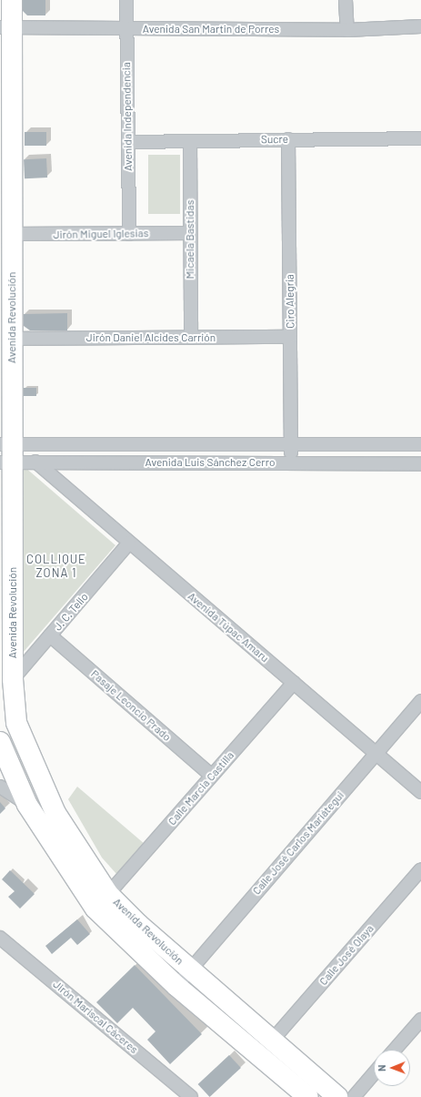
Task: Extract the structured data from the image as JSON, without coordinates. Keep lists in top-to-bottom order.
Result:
{
  "streets": {
    "main road": ["Avenida Revolución"],
    "street": [
      "Avenida San Martin de Porres",
      "Avenida Independencia",
      "Sucre",
      "Jirón Miguel Iglesias",
      "Micaela Bastidas",
      "Ciro Alegría",
      "Jirón Daniel Alcides Carrión",
      "Avenida Luis Sánchez Cerro",
      "J. C. Tello",
      "Avenida Túpac Amaru",
      "Pasaje Leoncio Prado",
      "Calle Marcia Castilla",
      "Calle José Carlos Mariátegui",
      "Calle José Olaya",
      "Jirón Mariscal Cáceres"
    ]
  },
  "crossings": [
    ["Avenida San Martin de Porres", "Avenida Independencia"],
    ["Avenida San Martin de Porres", "Avenida Revolución"],
    ["Avenida Independencia", "Sucre"],
    ["Avenida Independencia", "Jirón Miguel Iglesias"],
    ["Sucre", "Micaela Bastidas"],
    ["Sucre", "Ciro Alegría"],
    ["Jirón Miguel Iglesias", "Micaela Bastidas"],
    ["Jirón Miguel Iglesias", "Avenida Revolución"],
    ["Micaela Bastidas", "Jirón Daniel Alcides Carrión"],
    ["Ciro Alegría", "Jirón Daniel Alcides Carrión"],
    ["Ciro Alegría", "Avenida Luis Sánchez Cerro"],
    ["Avenida Revolución", "Jirón Daniel Alcides Carrión"],
    ["Avenida Revolución", "Avenida Luis Sánchez Cerro"],
    ["Avenida Revolución", "J. C. Tello"],
    ["Avenida Revolución", "Calle Marcia Castilla"],
    ["Avenida Revolución", "Calle José Carlos Mariátegui"],
    ["Avenida Revolución", "Calle José Olaya"],
    ["Avenida Luis Sánchez Cerro", "Avenida Túpac Amaru"],
    ["J. C. Tello", "Avenida Túpac Amaru"],
    ["J. C. Tello", "Pasaje Leoncio Prado"],
    ["Avenida Túpac Amaru", "Calle Marcia Castilla"],
    ["Avenida Túpac Amaru", "Calle José Carlos Mariátegui"],
    ["Pasaje Leoncio Prado", "Calle Marcia Castilla"]
  ],
  "districts": ["COLLIQUE ZONA 1"],
  "north": "left"
}
